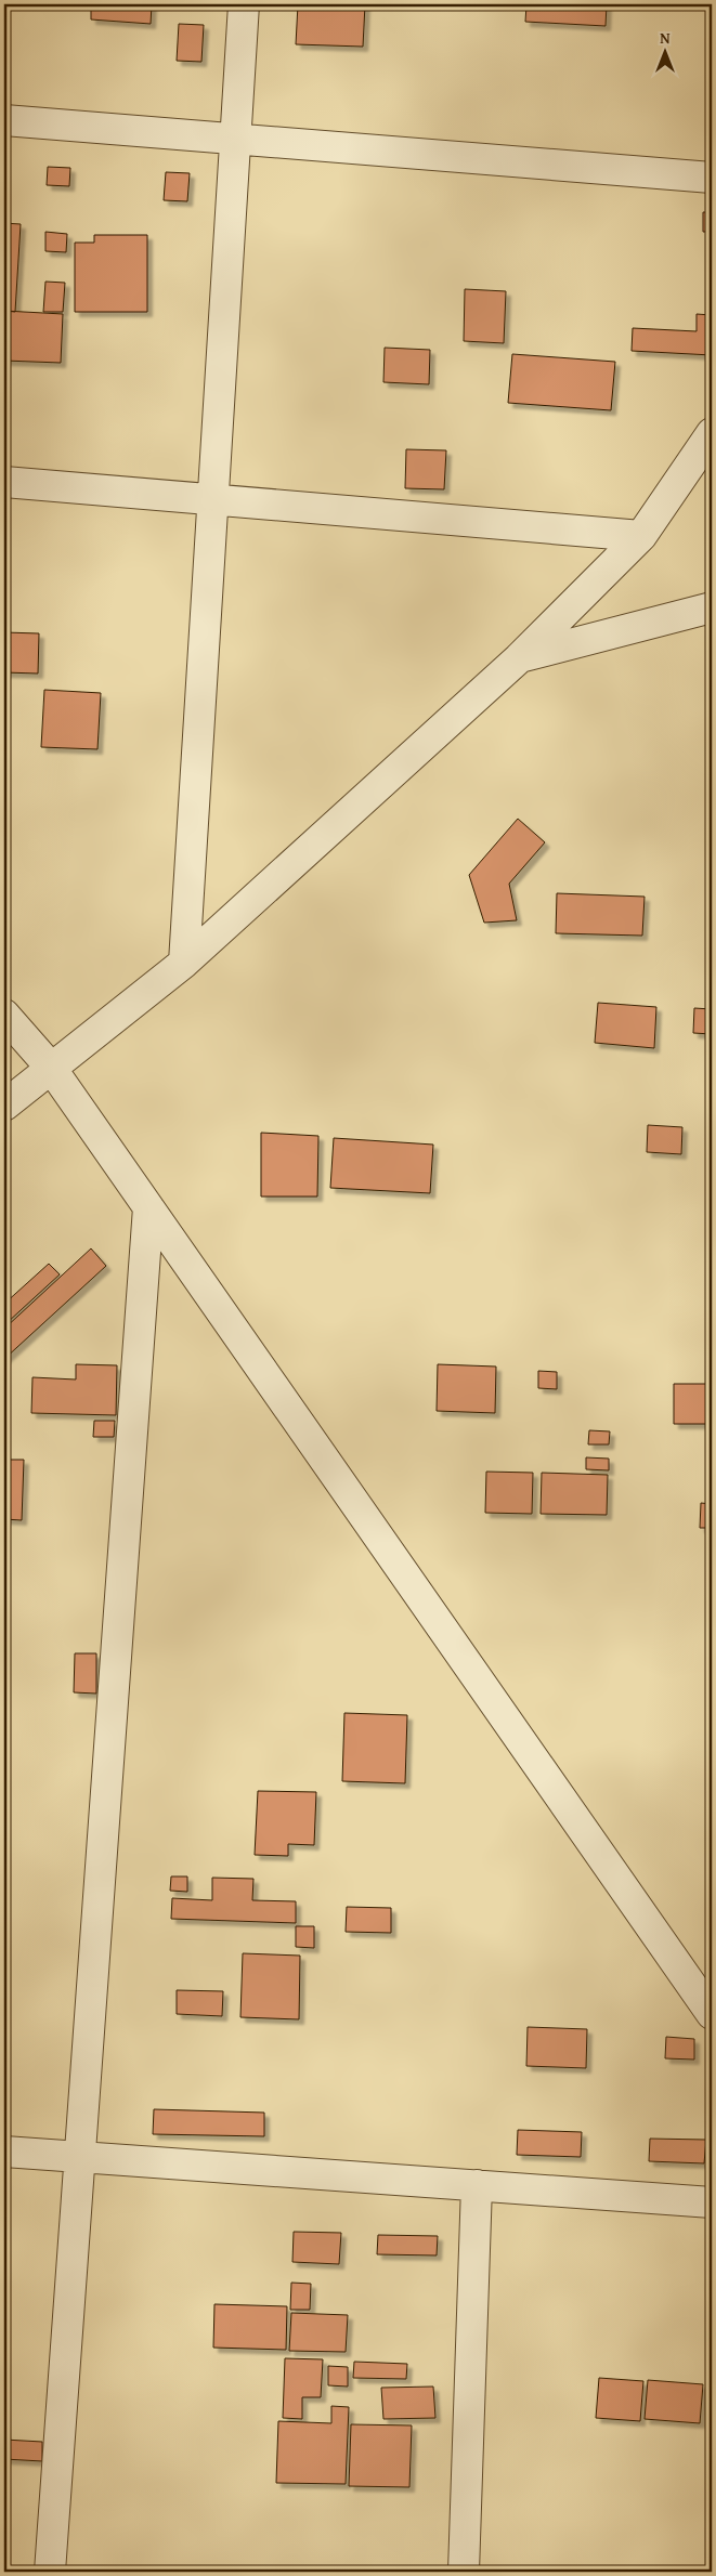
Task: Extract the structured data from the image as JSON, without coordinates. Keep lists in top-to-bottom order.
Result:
{
  "north": "top"
}
